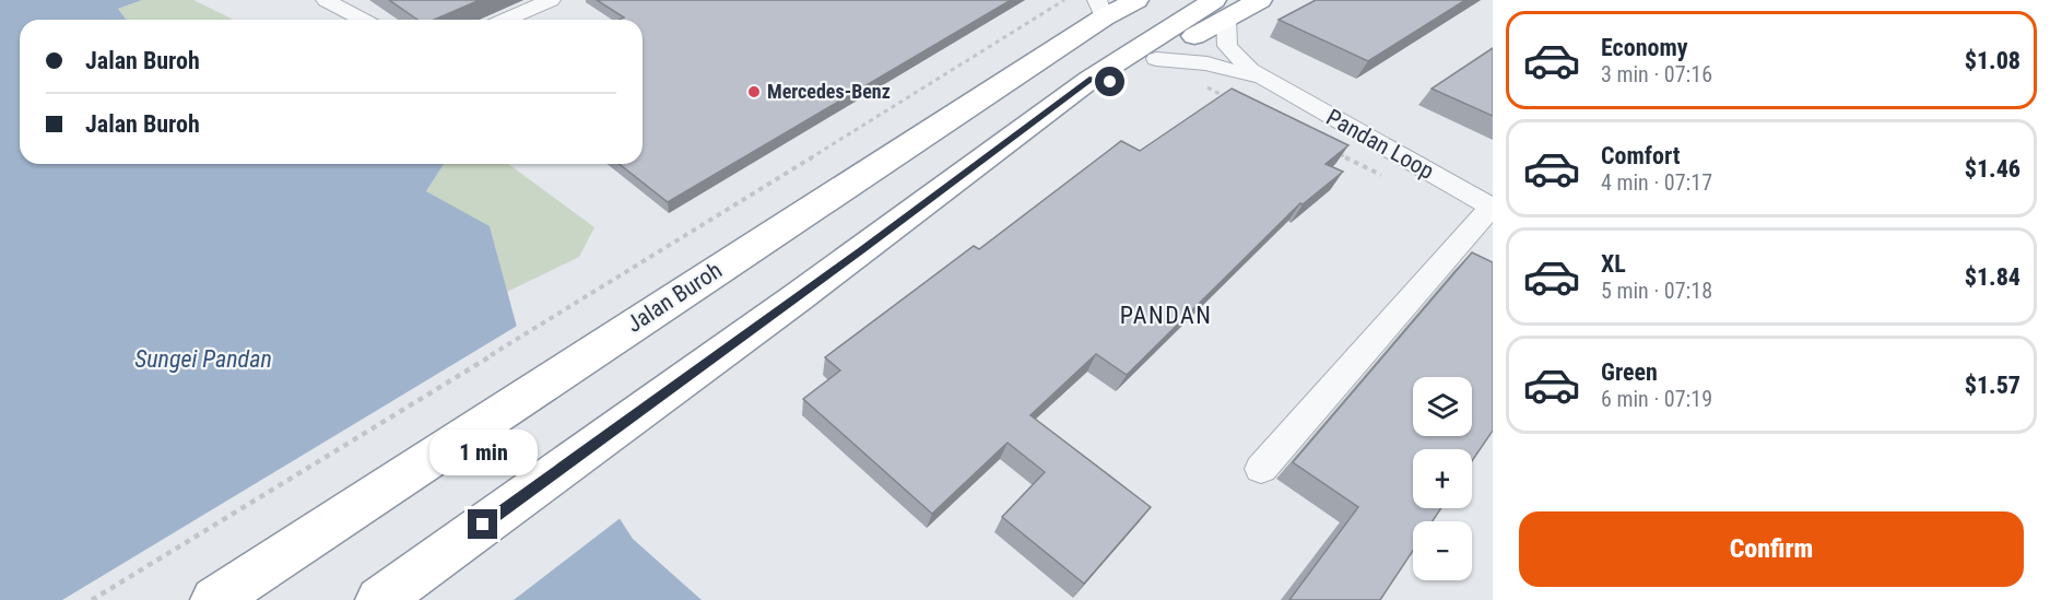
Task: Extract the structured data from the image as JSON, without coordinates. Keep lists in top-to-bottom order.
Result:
{
  "streets": {
    "highway": ["Jalan Buroh"],
    "street": ["Pandan Loop"]
  },
  "districts": ["PANDAN"],
  "water": ["Sungei Pandan"],
  "places": ["Mercedes-Benz"],
  "page": {
    "list": [
      {
        "name": "Economy",
        "note": "3 min · 07:16",
        "value": "$1.08"
      },
      {
        "name": "Comfort",
        "note": "4 min · 07:17",
        "value": "$1.46"
      },
      {
        "name": "XL",
        "note": "5 min · 07:18",
        "value": "$1.84"
      },
      {
        "name": "Green",
        "note": "6 min · 07:19",
        "value": "$1.57"
      }
    ],
    "banner": ["Jalan Buroh", "Jalan Buroh"],
    "map_buttons": ["+", "−"],
    "bubble": "1 min",
    "buttons": "Confirm"
  }
}
